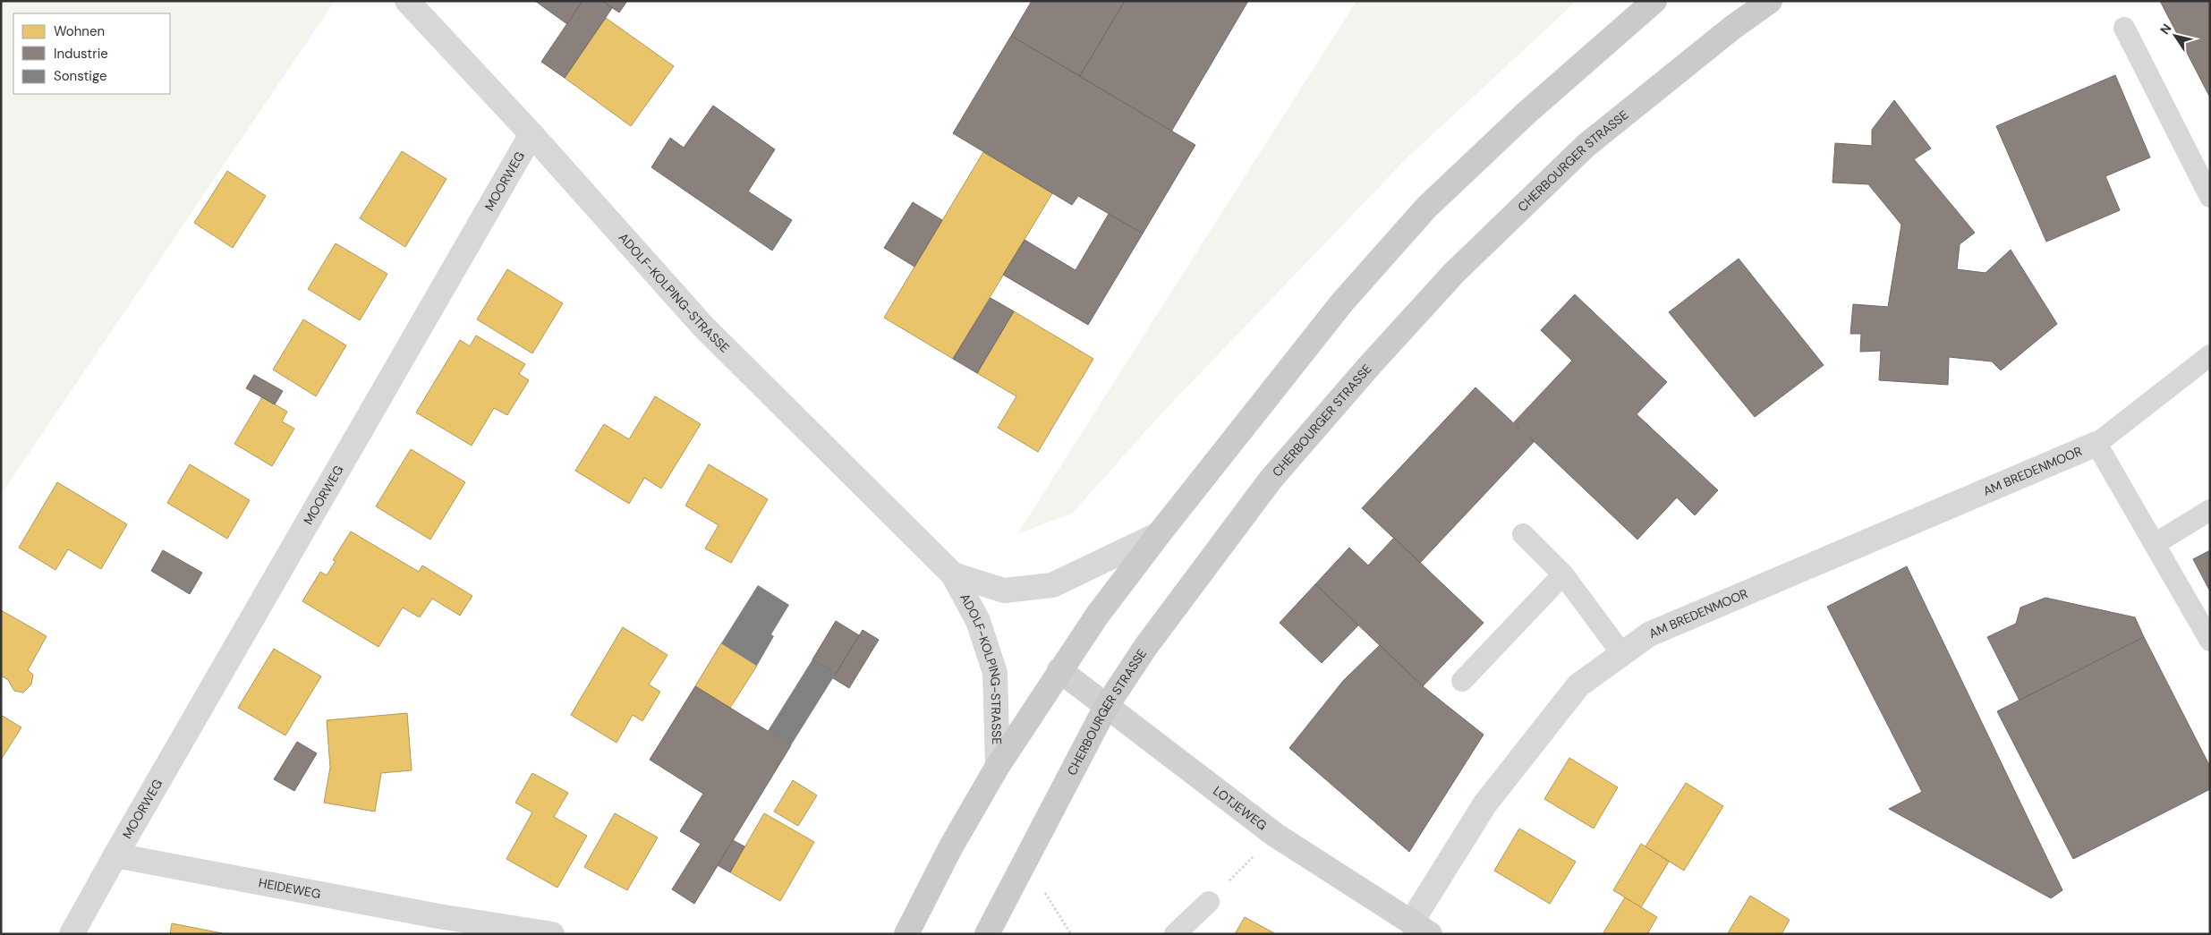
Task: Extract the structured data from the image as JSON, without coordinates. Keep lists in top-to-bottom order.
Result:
{
  "streets": {
    "main road": ["CHERBOURGER STRASSE"],
    "street": [
      "MOORWEG",
      "ADOLF-KOLPING-STRASSE",
      "AM BREDENMOOR",
      "LOTJEWEG",
      "HEIDEWEG"
    ]
  },
  "crossings": [
    ["CHERBOURGER STRASSE", "LOTJEWEG"],
    ["MOORWEG", "ADOLF-KOLPING-STRASSE"],
    ["MOORWEG", "HEIDEWEG"],
    ["AM BREDENMOOR", "LOTJEWEG"]
  ],
  "legend": ["Wohnen", "Industrie", "Sonstige"],
  "north": "top left"
}
